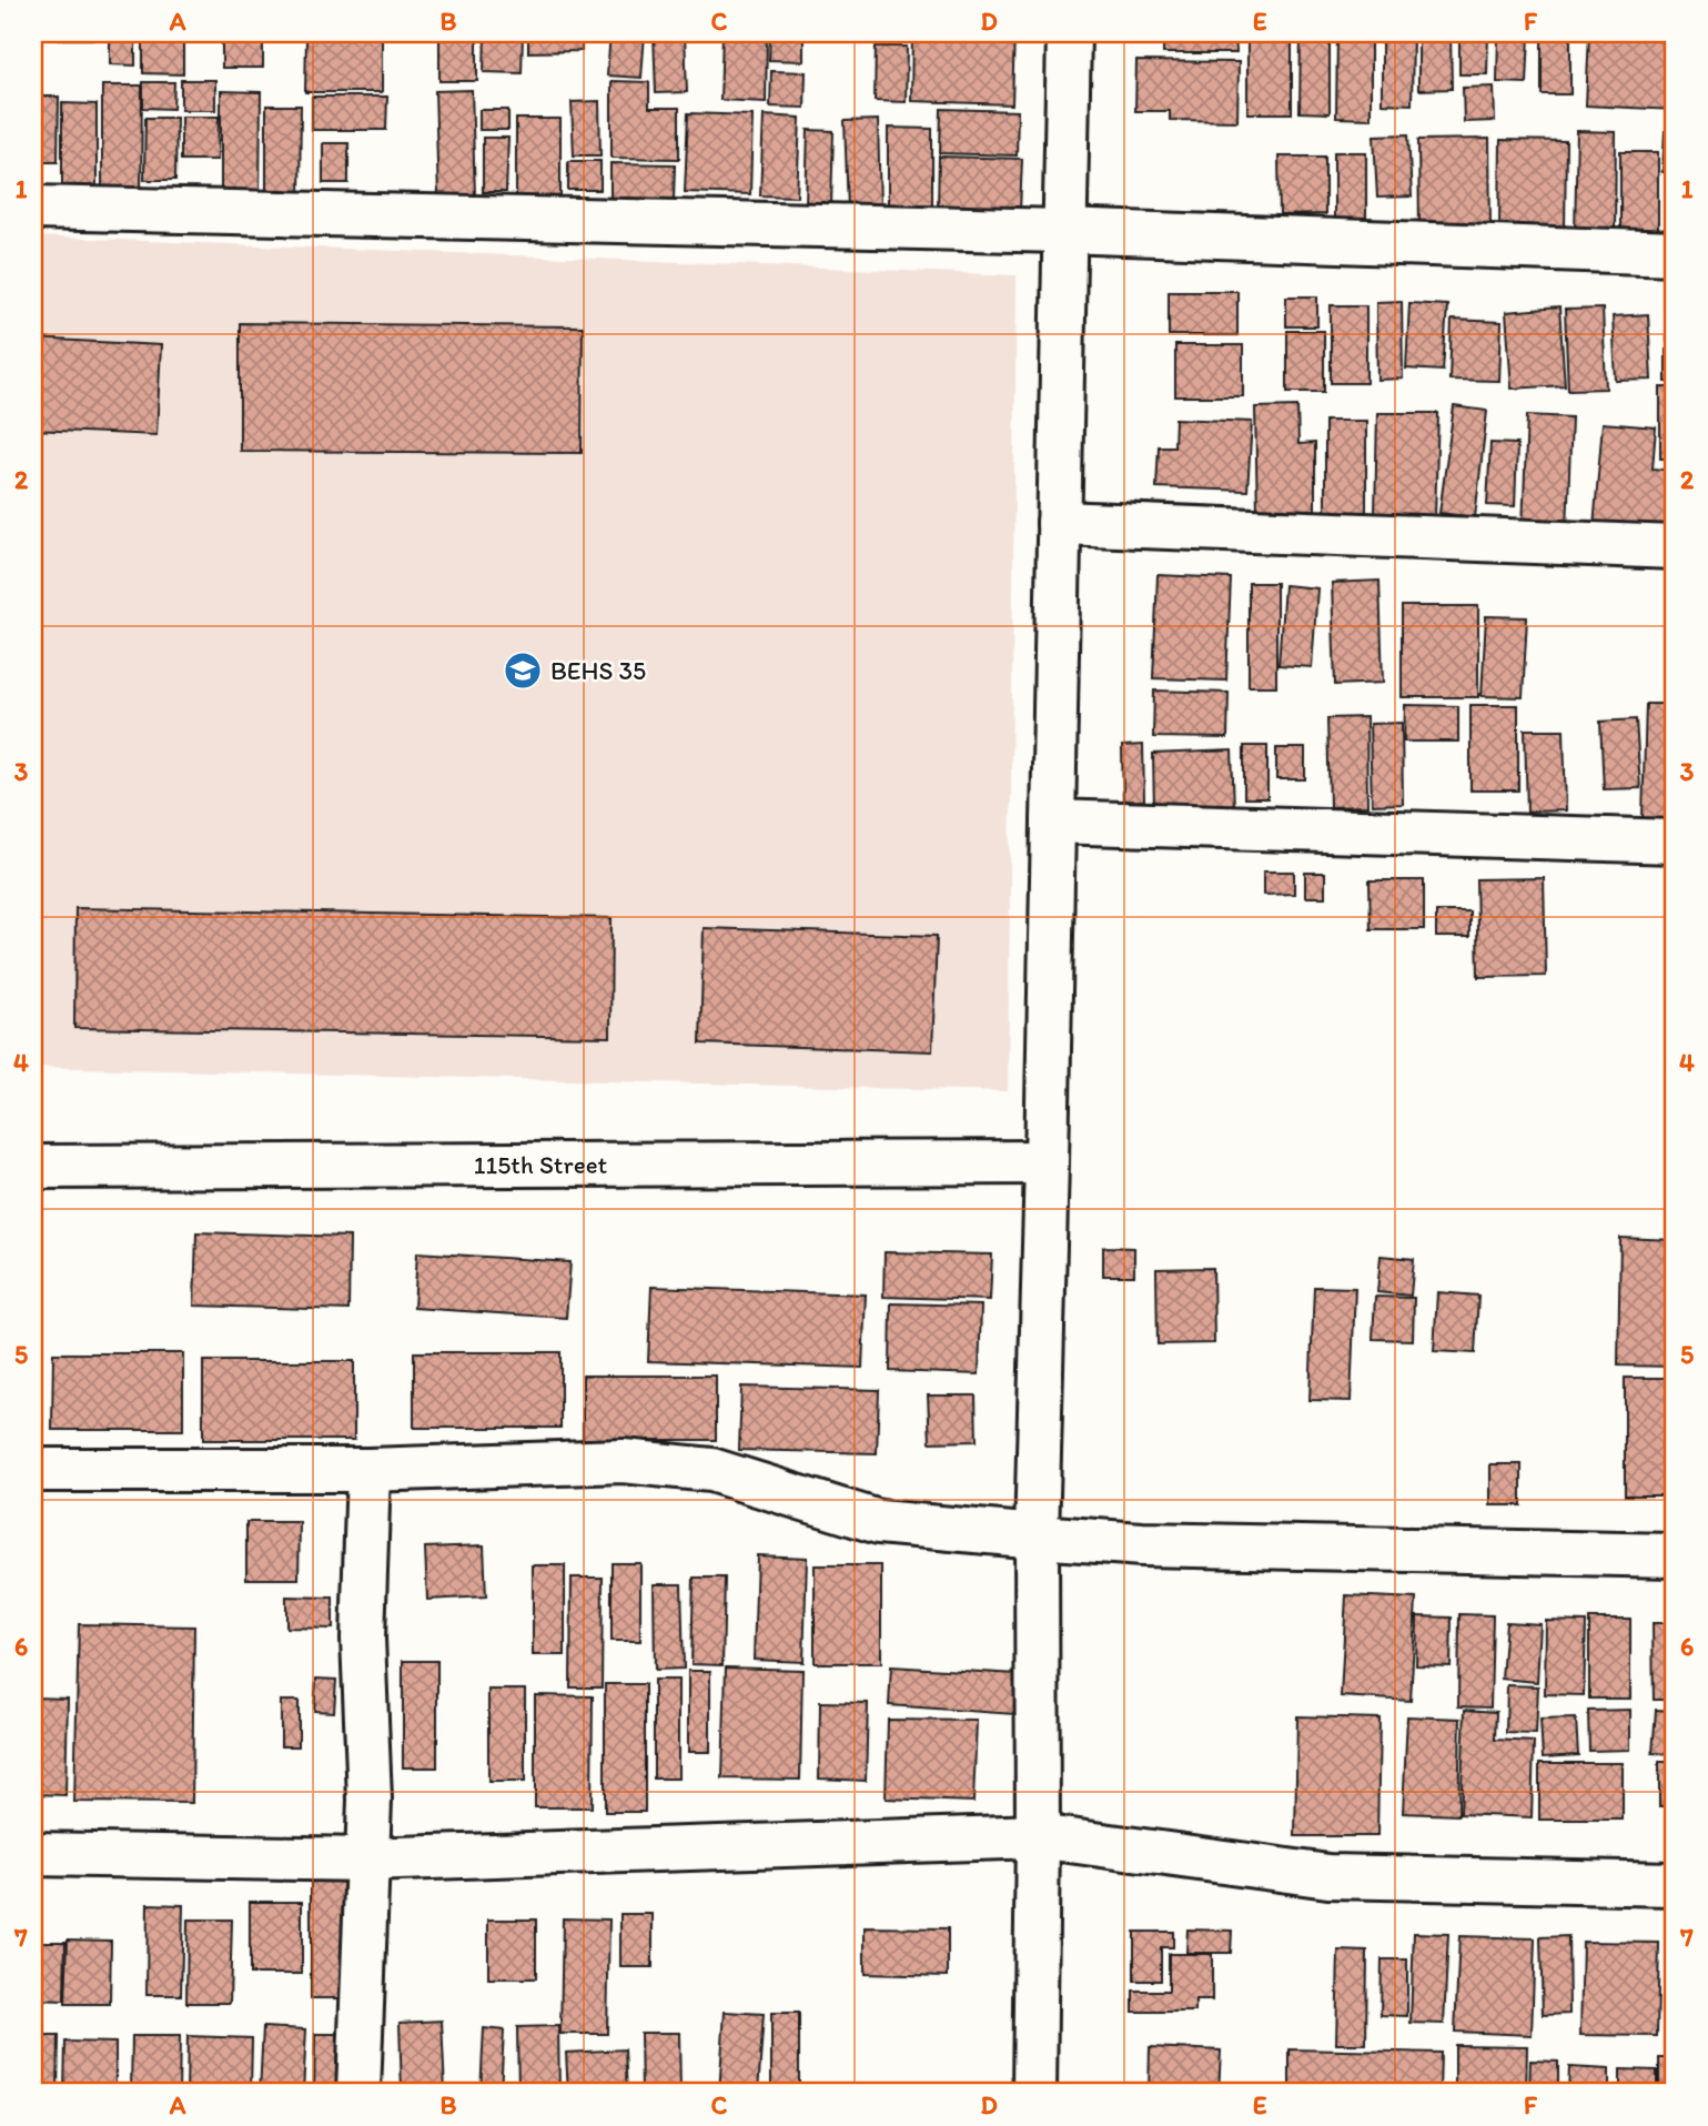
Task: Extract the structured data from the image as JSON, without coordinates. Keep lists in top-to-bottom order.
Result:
{
  "streets": {
    "street": ["115th Street"]
  },
  "places": {
    "school or university": ["BEHS 35"]
  },
  "grid": {
    "columns": [
      "A",
      "B",
      "C",
      "D",
      "E",
      "F"
    ],
    "rows": [
      "1",
      "2",
      "3",
      "4",
      "5",
      "6",
      "7"
    ]
  }
}
